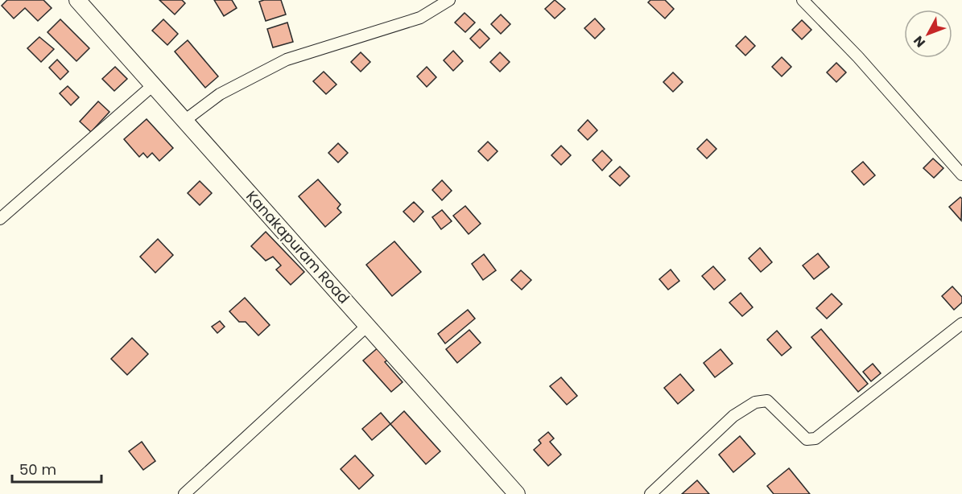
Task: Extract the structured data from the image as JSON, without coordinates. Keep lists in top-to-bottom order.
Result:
{
  "streets": {
    "street": ["Kanakapuram Road"]
  },
  "scale_bar": "50 m",
  "north": "bottom left"
}
